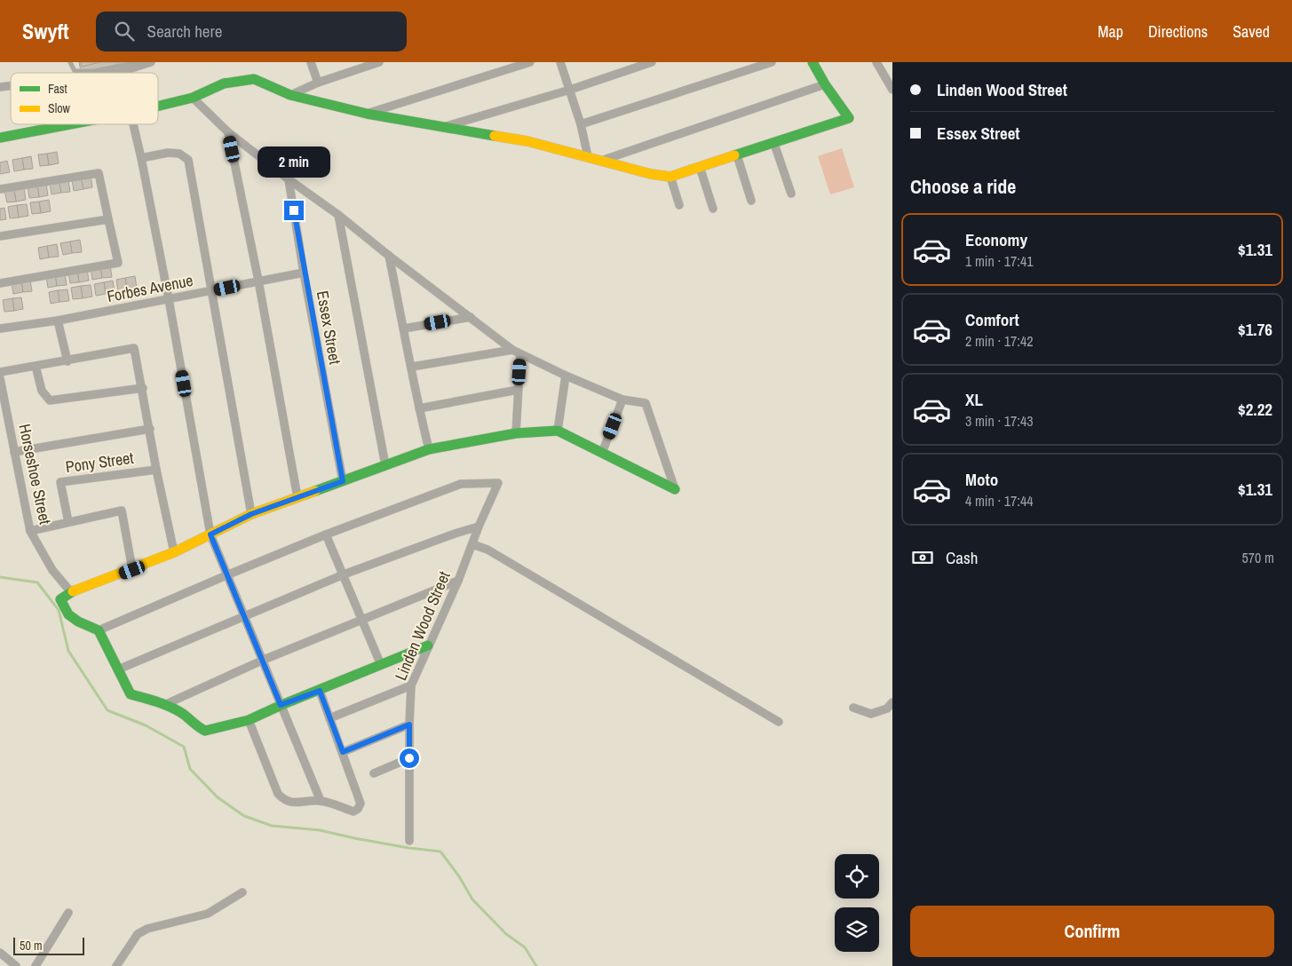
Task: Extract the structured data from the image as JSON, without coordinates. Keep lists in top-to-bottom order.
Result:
{
  "streets": {
    "street": [
      "Forbes Avenue",
      "Essex Street",
      "Pony Street",
      "Horseshoe Street",
      "Linden Wood Street"
    ]
  },
  "crossings": [
    ["Forbes Avenue", "Essex Street"]
  ],
  "legend": ["Fast", "Slow"],
  "scale_bar": "50 m",
  "page": {
    "header": "Swyft",
    "search": "Search here",
    "nav": ["Map", "Directions", "Saved"],
    "banner": ["Linden Wood Street", "Essex Street"],
    "bubble": "2 min",
    "heading": "Choose a ride",
    "list": [
      {
        "name": "Economy",
        "note": "1 min · 17:41",
        "value": "$1.31"
      },
      {
        "name": "Comfort",
        "note": "2 min · 17:42",
        "value": "$1.76"
      },
      {
        "name": "XL",
        "note": "3 min · 17:43",
        "value": "$2.22"
      },
      {
        "name": "Moto",
        "note": "4 min · 17:44",
        "value": "$1.31"
      }
    ],
    "pay": ["Cash", "570 m"],
    "buttons": "Confirm",
    "scale": "50 m"
  }
}
